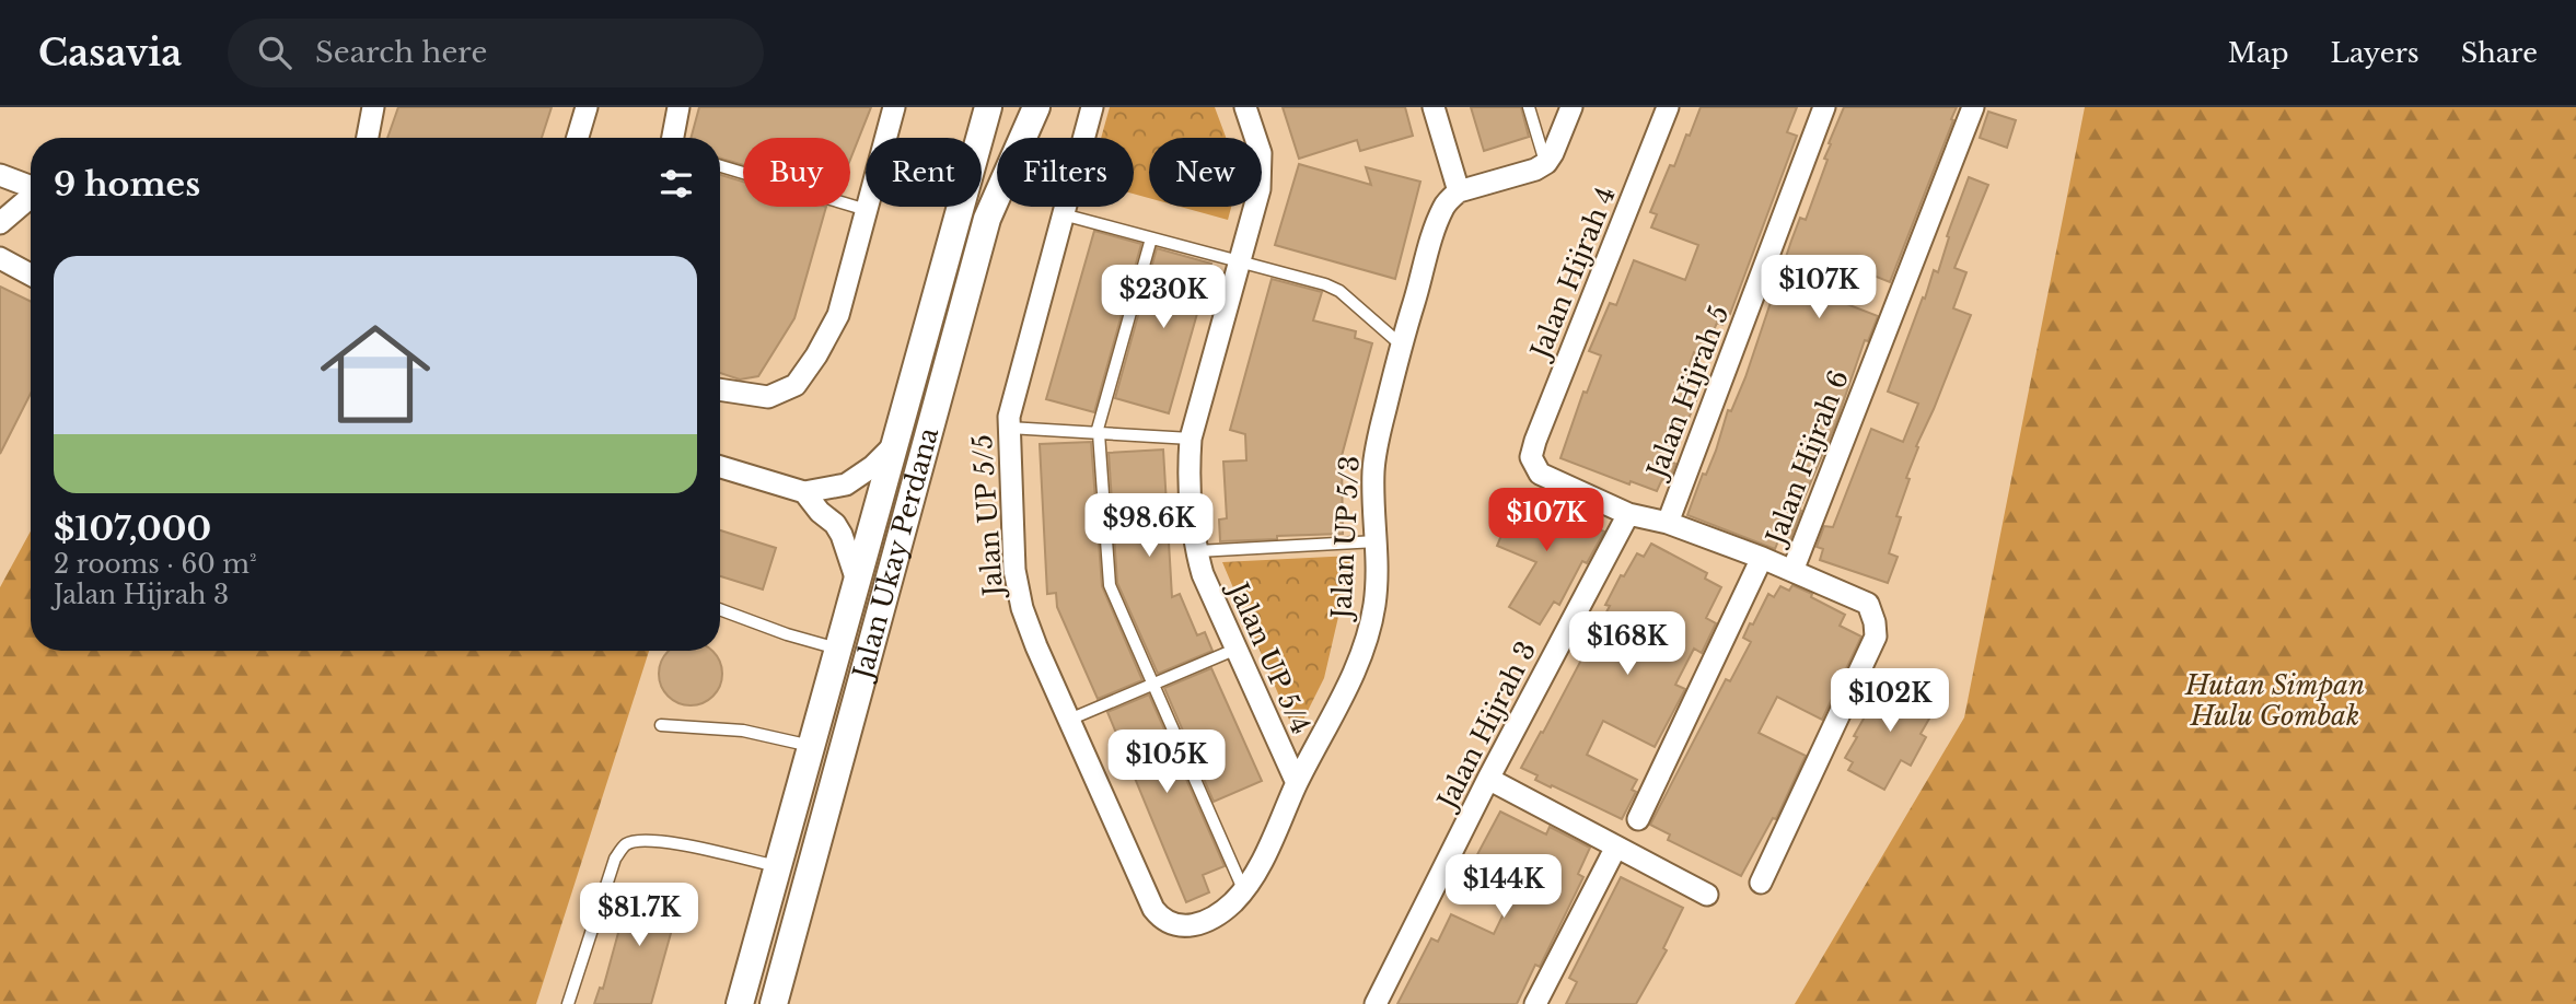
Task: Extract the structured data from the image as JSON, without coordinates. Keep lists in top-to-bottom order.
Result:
{
  "streets": {
    "street": [
      "Jalan Hijrah 4",
      "Jalan Hijrah 5",
      "Jalan Hijrah 6",
      "Jalan UP 5/5",
      "Jalan UP 5/3",
      "Jalan Ukay Perdana",
      "Jalan UP 5/4",
      "Jalan Hijrah 3"
    ]
  },
  "crossings": [
    ["Jalan Hijrah 4", "Jalan Hijrah 3"],
    ["Jalan UP 5/5", "Jalan UP 5/3"],
    ["Jalan UP 5/3", "Jalan UP 5/4"]
  ],
  "parks": ["Hutan Simpan Hulu Gombak"],
  "page": {
    "header": "Casavia",
    "search": "Search here",
    "nav": ["Map", "Layers", "Share"],
    "chip": [
      "Buy",
      "Rent",
      "Filters",
      "New"
    ],
    "heading": "9 homes",
    "list": [
      {
        "name": "$107,000",
        "note": "2 rooms · 60 m² · Jalan Hijrah 3"
      }
    ],
    "price": [
      "$107K",
      "$230K",
      "$107K",
      "$98.6K",
      "$168K",
      "$102K",
      "$105K",
      "$144K",
      "$81.7K"
    ]
  }
}
